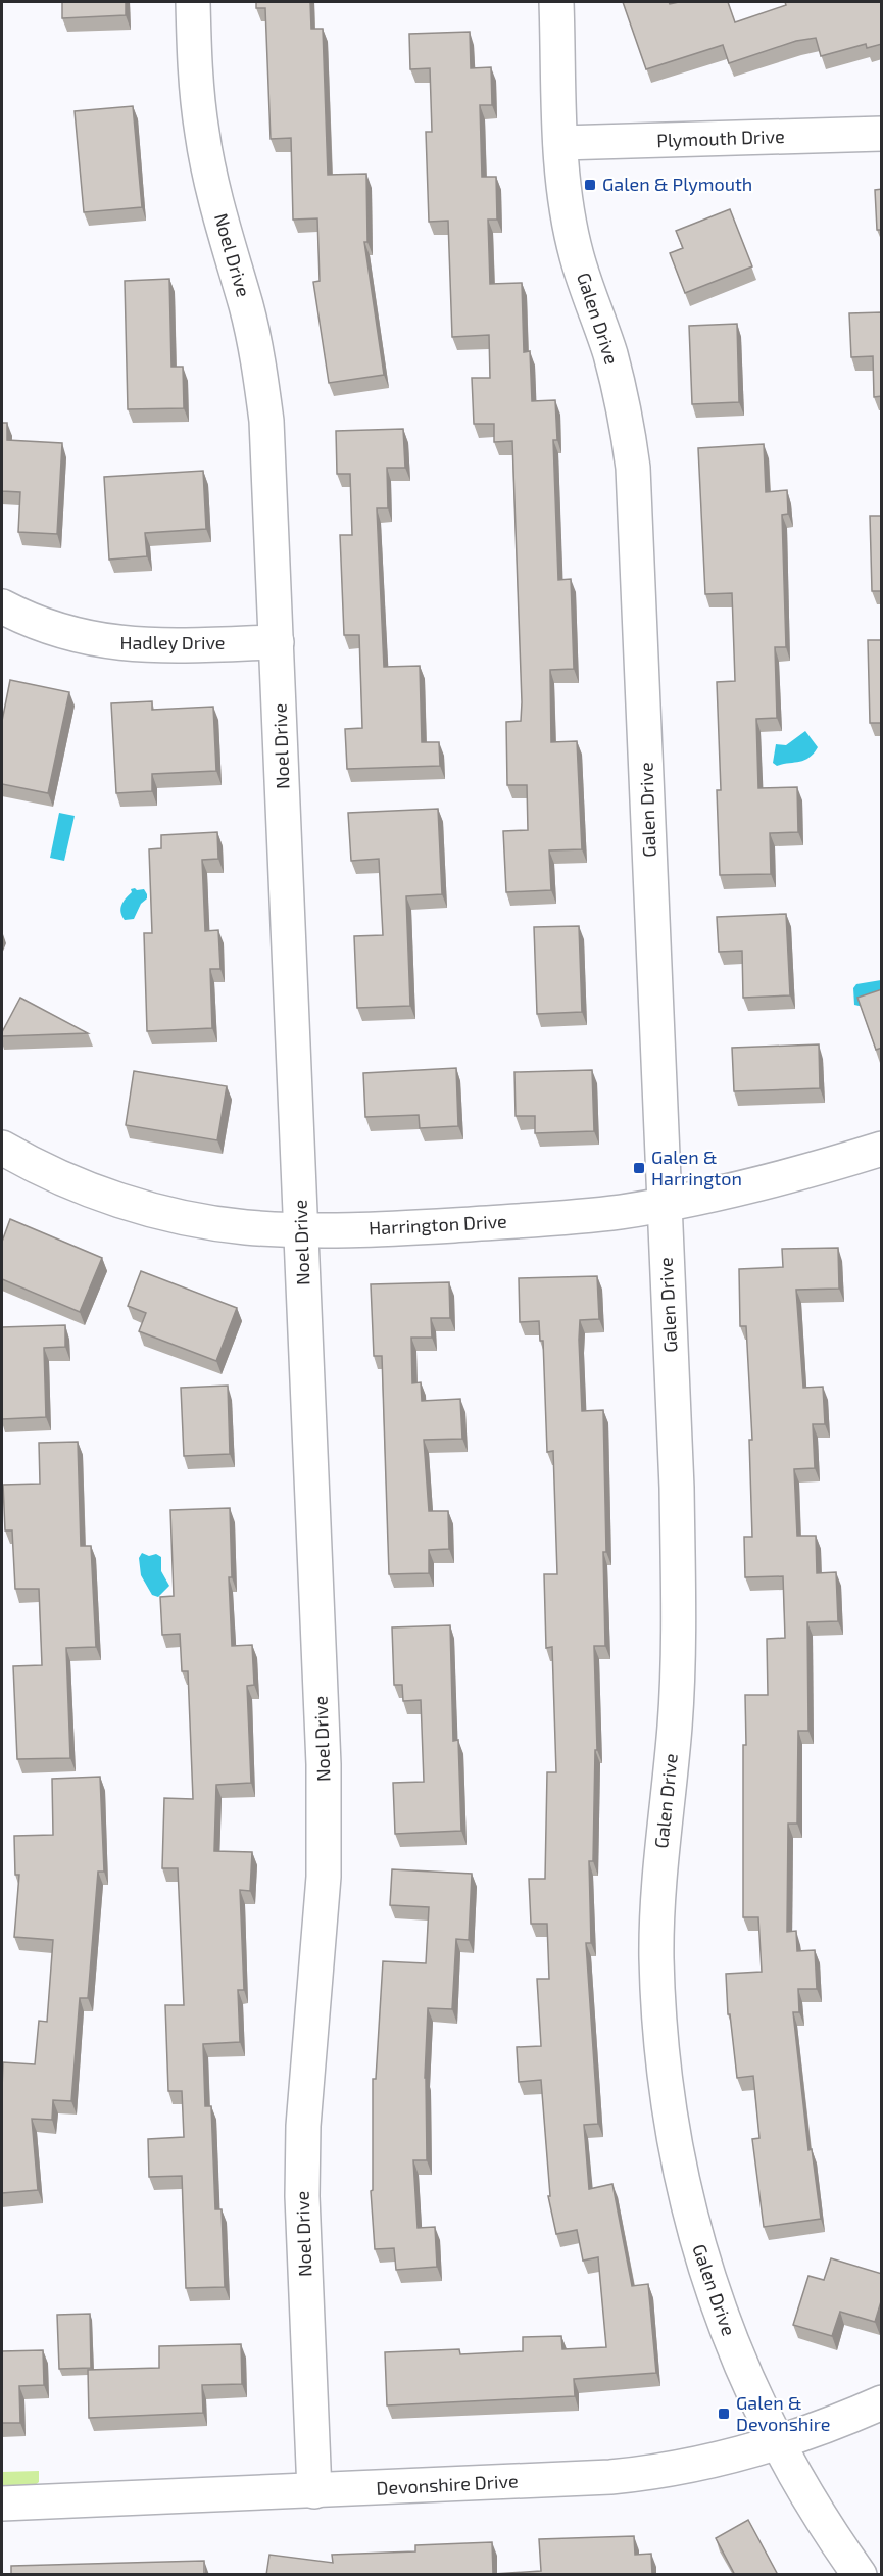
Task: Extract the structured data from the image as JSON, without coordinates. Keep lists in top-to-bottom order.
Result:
{
  "streets": {
    "street": [
      "Plymouth Drive",
      "Noel Drive",
      "Galen Drive",
      "Hadley Drive",
      "Harrington Drive",
      "Devonshire Drive"
    ]
  },
  "crossings": [
    ["Plymouth Drive", "Galen Drive"],
    ["Noel Drive", "Hadley Drive"],
    ["Noel Drive", "Harrington Drive"],
    ["Noel Drive", "Devonshire Drive"],
    ["Galen Drive", "Harrington Drive"],
    ["Galen Drive", "Devonshire Drive"]
  ],
  "places": {
    "transit": ["Galen & Plymouth", "Galen & Harrington", "Galen & Devonshire"]
  }
}
